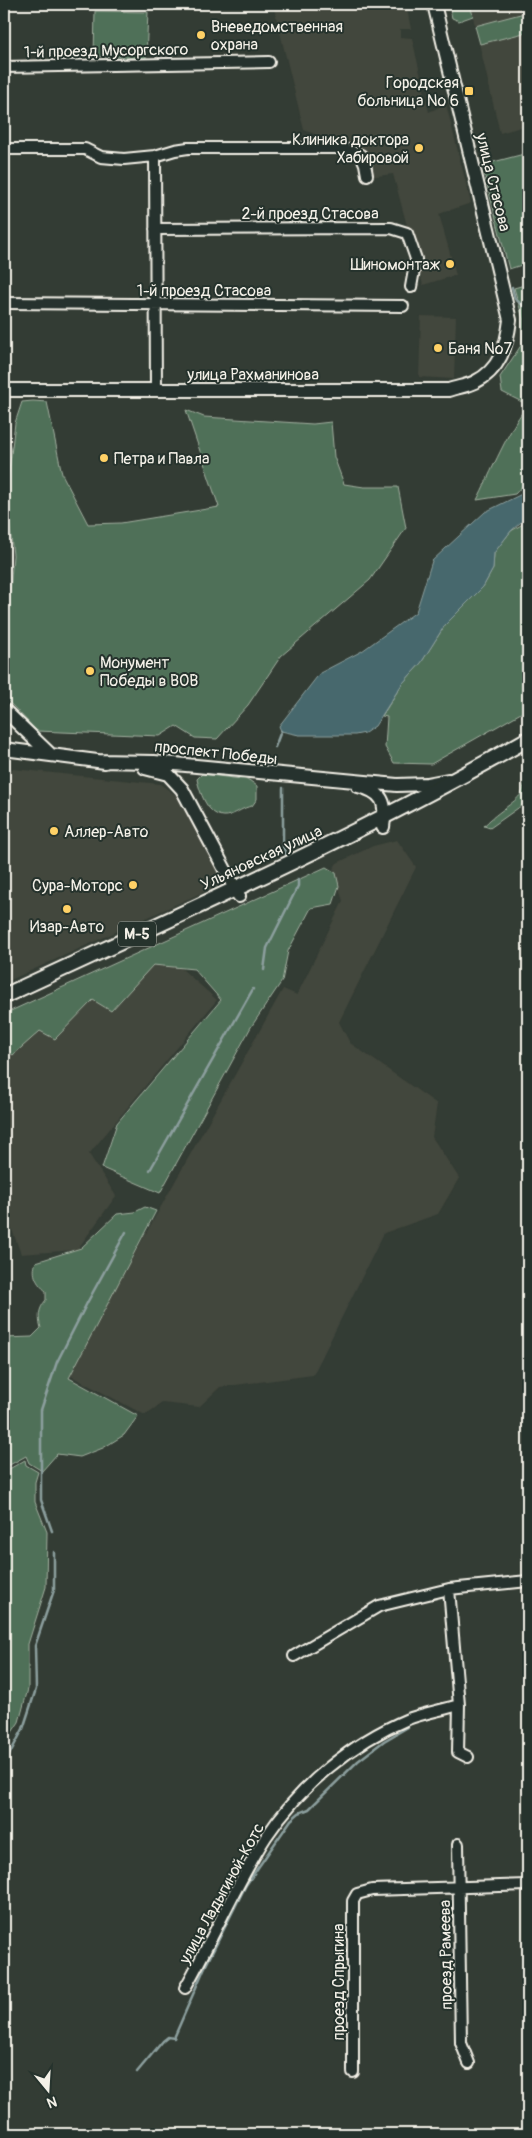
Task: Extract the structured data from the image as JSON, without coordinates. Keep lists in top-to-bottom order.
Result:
{
  "streets": {
    "highway": ["Ульяновская улица", "М-5"],
    "main road": ["улица Стасова", "улица Рахманинова", "проспект Победы"],
    "street": [
      "1-й проезд Мусоргского",
      "2-й проезд Стасова",
      "1-й проезд Стасова",
      "улица Ладыгиной-Котс",
      "проезд Рамеева",
      "проезд Спрыгина"
    ]
  },
  "crossings": [
    ["улица Стасова", "улица Рахманинова"],
    ["проспект Победы", "Ульяновская улица"],
    ["проезд Рамеева", "проезд Спрыгина"]
  ],
  "places": {
    "other": [
      "Вневедомственная охрана",
      "Клиника доктора Хабировой",
      "Шиномонтаж",
      "Баня №7",
      "Петра и Павла",
      "Монумент Победы в ВОВ",
      "Аллер-Авто",
      "Сура-Моторс",
      "Изар-Авто"
    ],
    "transit": ["Городская больница № 6"]
  },
  "north": "bottom"
}
